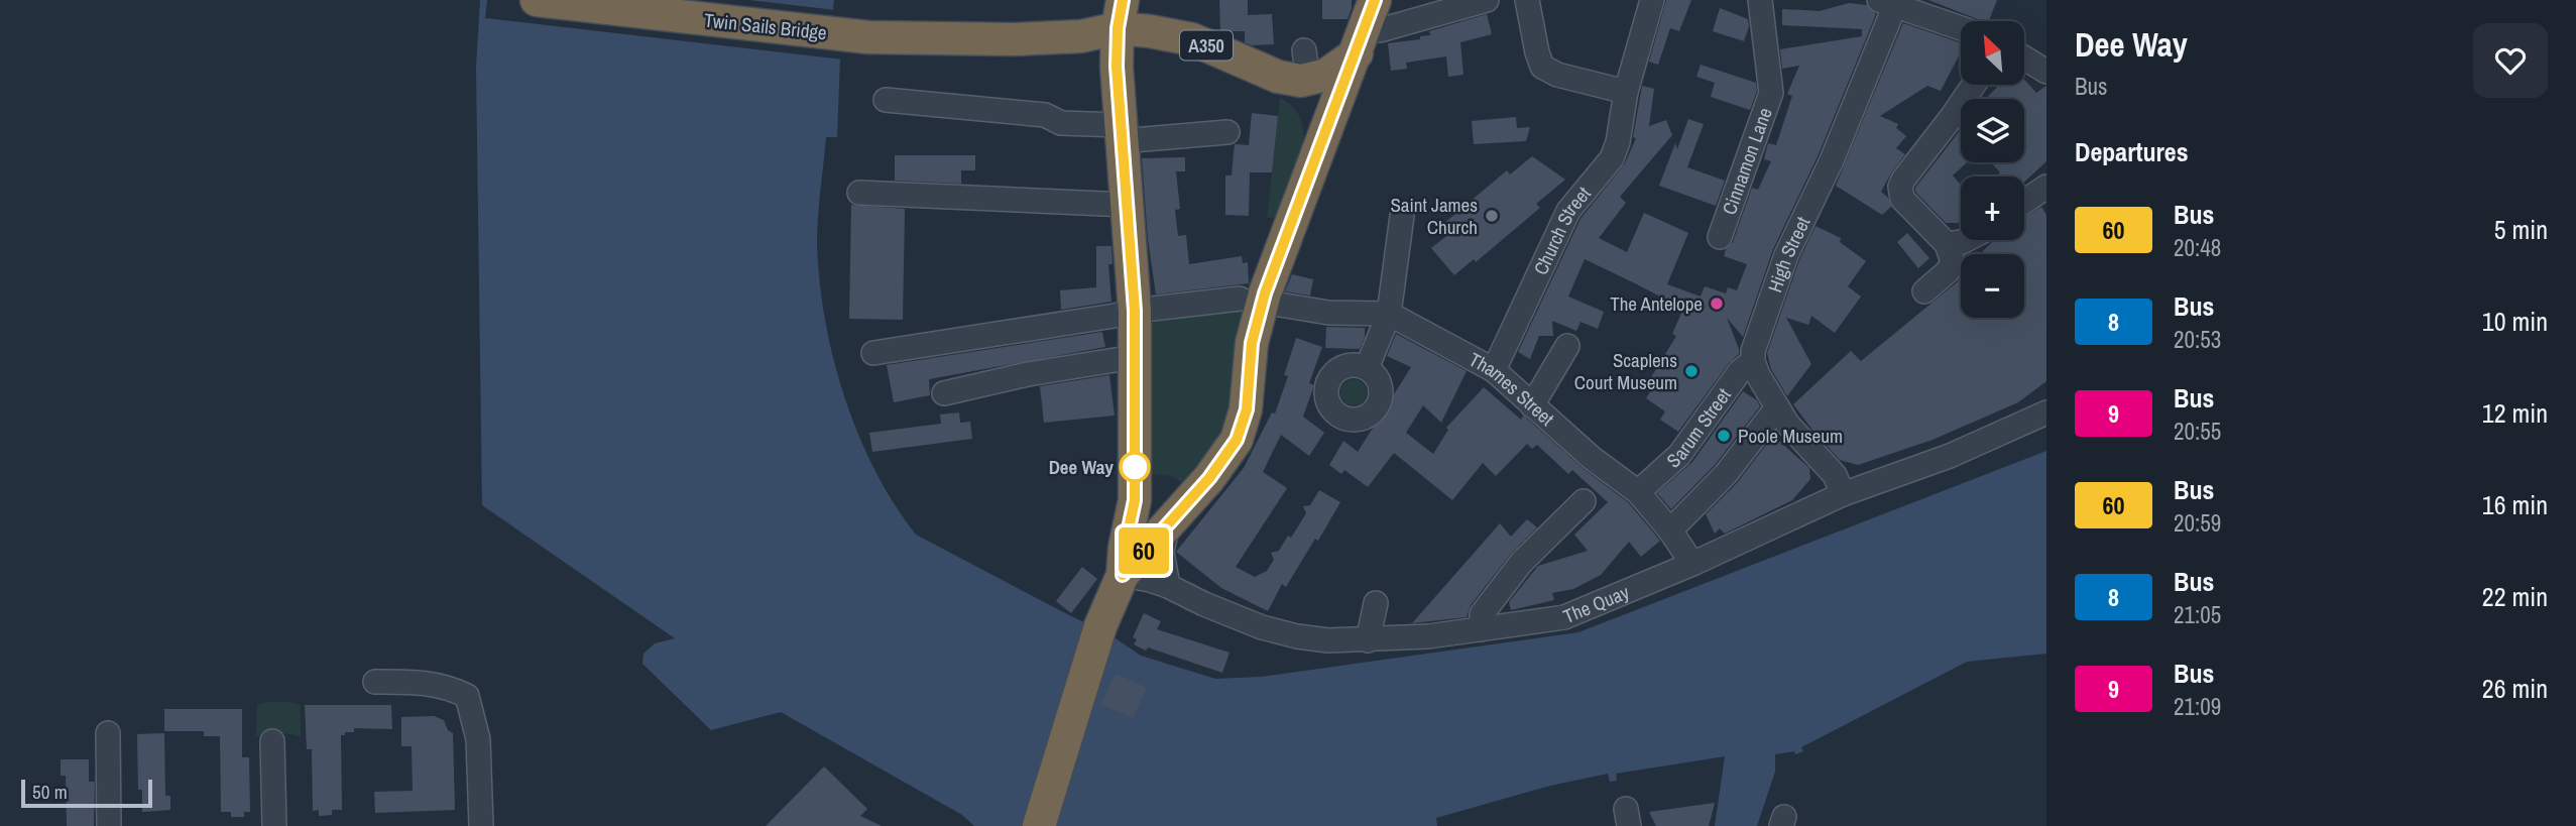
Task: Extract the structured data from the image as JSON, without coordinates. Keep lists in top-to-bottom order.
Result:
{
  "streets": {
    "highway": ["Twin Sails Bridge", "A350"],
    "street": [
      "Cinnamon Lane",
      "Church Street",
      "High Street",
      "Thames Street",
      "Sarum Street",
      "The Quay"
    ]
  },
  "crossings": [
    ["Twin Sails Bridge", "A350"],
    ["Church Street", "Thames Street"],
    ["High Street", "Sarum Street"],
    ["Thames Street", "Sarum Street"],
    ["Thames Street", "The Quay"]
  ],
  "places": [
    "Saint James Church",
    "The Antelope",
    "Scaplens Court Museum",
    "Poole Museum",
    "Dee Way"
  ],
  "lines": ["bus line 60"],
  "scale_bar": "50 m",
  "north": "top left",
  "page": {
    "on_map": "60",
    "heading": [
      ["Dee Way", "Bus"],
      "Departures"
    ],
    "map_buttons": ["+", "−"],
    "list": [
      {
        "mark": "60",
        "name": "Bus",
        "note": "20:48",
        "value": "5 min"
      },
      {
        "mark": "8",
        "name": "Bus",
        "note": "20:53",
        "value": "10 min"
      },
      {
        "mark": "9",
        "name": "Bus",
        "note": "20:55",
        "value": "12 min"
      },
      {
        "mark": "60",
        "name": "Bus",
        "note": "20:59",
        "value": "16 min"
      },
      {
        "mark": "8",
        "name": "Bus",
        "note": "21:05",
        "value": "22 min"
      },
      {
        "mark": "9",
        "name": "Bus",
        "note": "21:09",
        "value": "26 min"
      }
    ],
    "scale": "50 m"
  }
}
